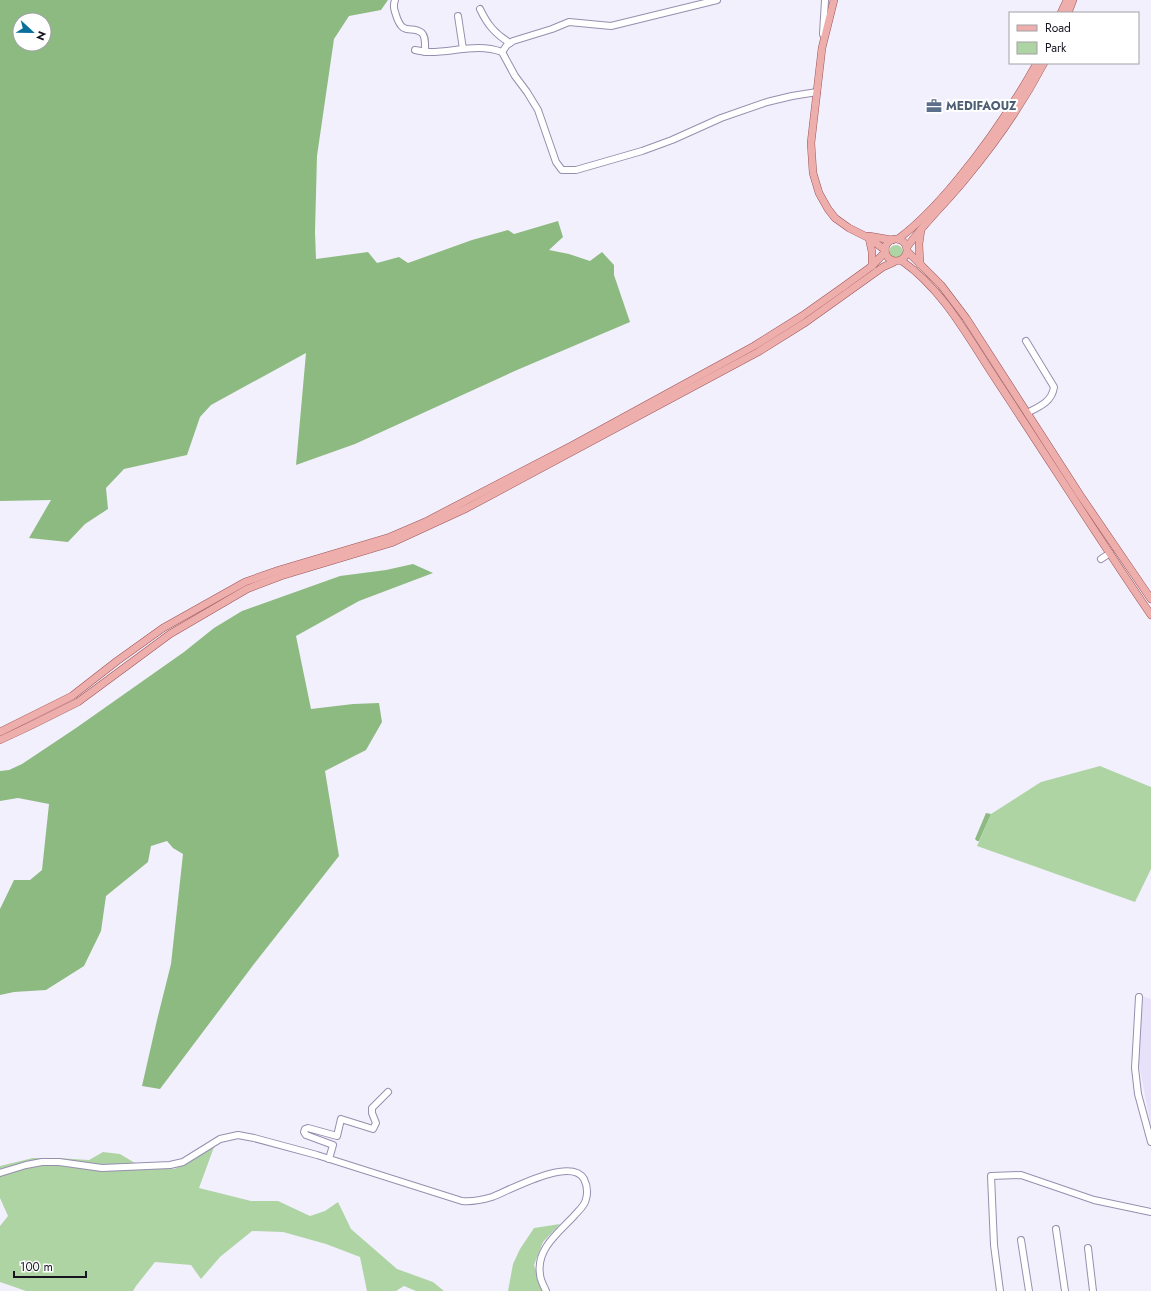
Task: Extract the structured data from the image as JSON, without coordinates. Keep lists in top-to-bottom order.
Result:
{
  "places": {
    "office": ["MEDIFAOUZ"]
  },
  "legend": ["Road", "Park"],
  "scale_bar": "100 m",
  "north": "right"
}
